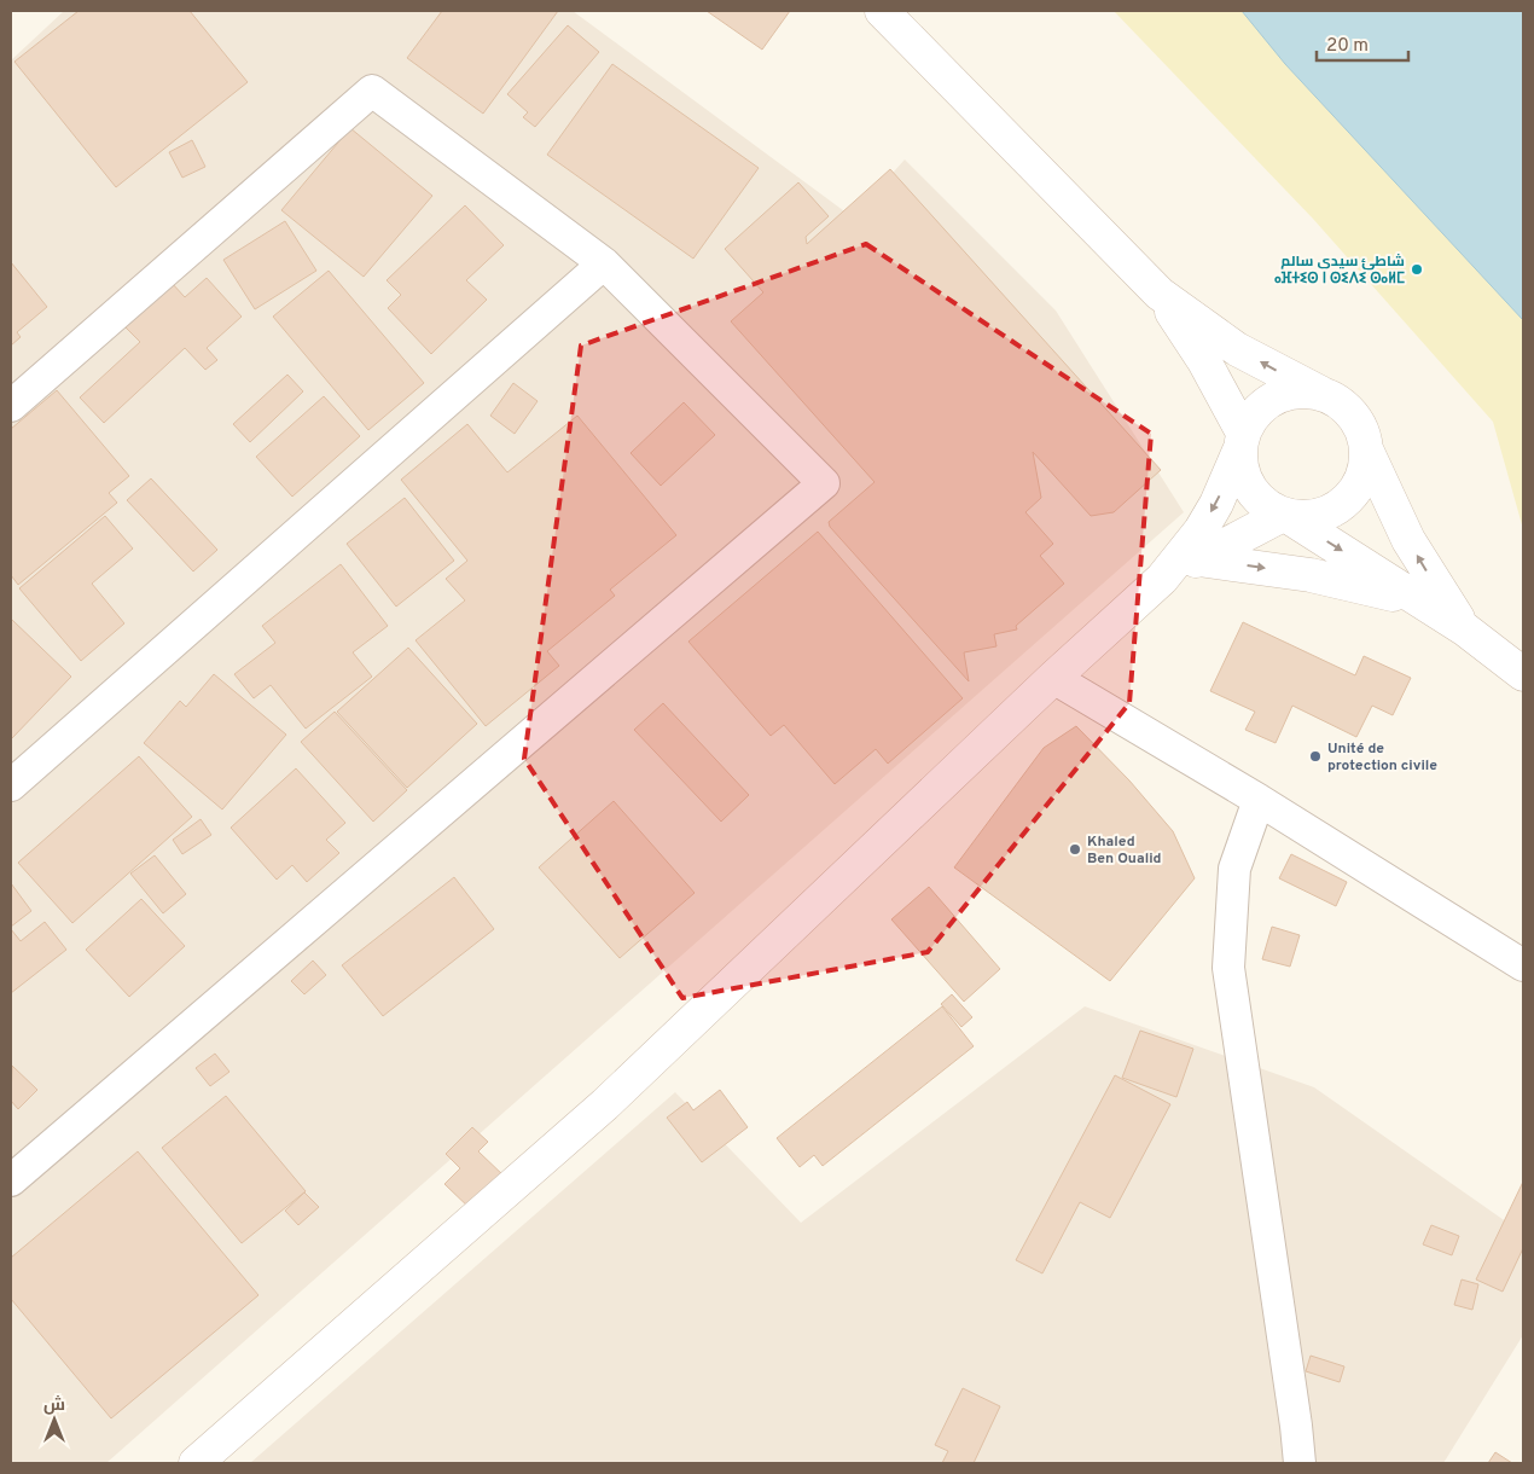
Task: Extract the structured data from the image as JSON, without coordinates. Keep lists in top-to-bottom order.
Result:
{
  "places": ["شاطئ سيدي سالم ⴰⴼⵜⵉⵙ ⵏ ⵙⵉⴷⵉ ⵙⴰⵍⵎ", "Unité de protection civile", "Khaled Ben Oualid"],
  "scale_bar": "20 m",
  "north": "top"
}
